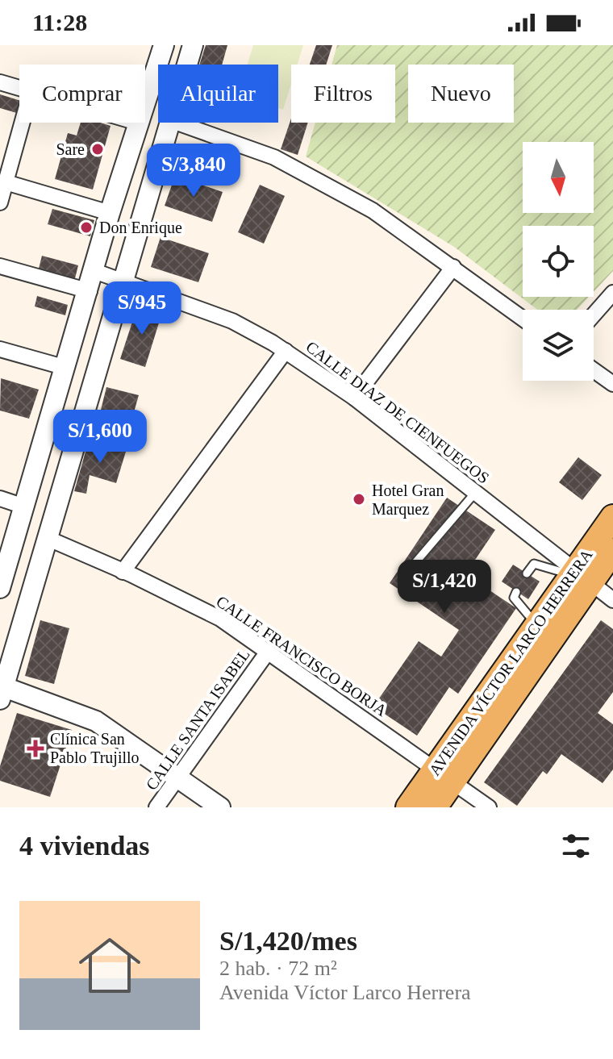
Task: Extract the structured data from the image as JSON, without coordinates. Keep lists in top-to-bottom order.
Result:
{
  "streets": {
    "main road": ["AVENIDA VÍCTOR LARCO HERRERA"],
    "street": ["CALLE DIAZ DE CIENFUEGOS", "CALLE FRANCISCO BORJA", "CALLE SANTA ISABEL"]
  },
  "crossings": [
    ["CALLE DIAZ DE CIENFUEGOS", "AVENIDA VÍCTOR LARCO HERRERA"],
    ["CALLE FRANCISCO BORJA", "AVENIDA VÍCTOR LARCO HERRERA"],
    ["CALLE FRANCISCO BORJA", "CALLE SANTA ISABEL"]
  ],
  "places": {
    "other": ["Sare", "Don Enrique", "Hotel Gran Marquez"],
    "health": ["Clínica San Pablo Trujillo"]
  },
  "north": "bottom",
  "page": {
    "status": "11:28",
    "chip": [
      "Comprar",
      "Alquilar",
      "Filtros",
      "Nuevo"
    ],
    "price": [
      "S/3,840",
      "S/945",
      "S/1,600",
      "S/1,420"
    ],
    "heading": "4 viviendas",
    "list": [
      {
        "name": "S/1,420/mes",
        "note": "2 hab. · 72 m² · Avenida Víctor Larco Herrera"
      }
    ]
  }
}
